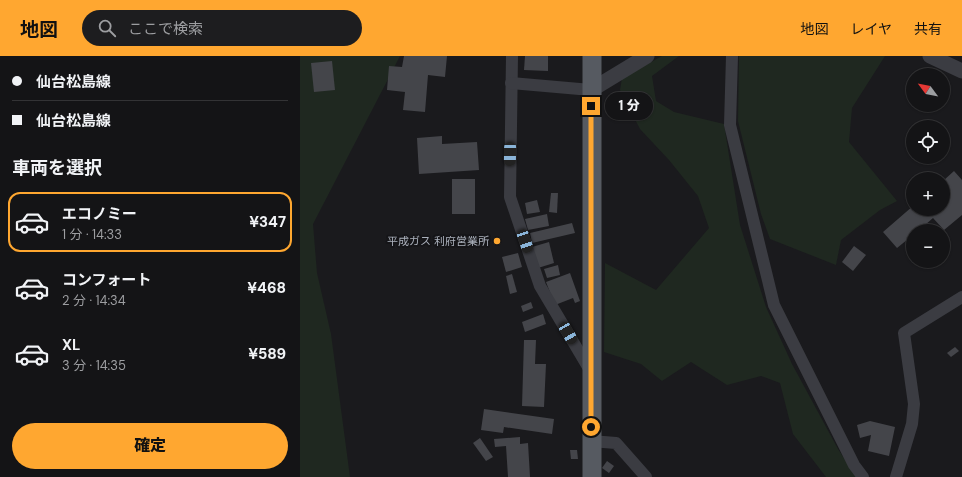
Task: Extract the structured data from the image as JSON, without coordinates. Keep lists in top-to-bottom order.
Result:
{
  "places": ["平成ガス 利府営業所"],
  "north": "top left",
  "page": {
    "header": "地図",
    "search": "ここで検索",
    "nav": ["地図", "レイヤ", "共有"],
    "banner": ["仙台松島線", "仙台松島線"],
    "map_buttons": ["+", "−"],
    "bubble": "1 分",
    "heading": "車両を選択",
    "list": [
      {
        "name": "エコノミー",
        "note": "1 分 · 14:33",
        "value": "¥347"
      },
      {
        "name": "コンフォート",
        "note": "2 分 · 14:34",
        "value": "¥468"
      },
      {
        "name": "XL",
        "note": "3 分 · 14:35",
        "value": "¥589"
      }
    ],
    "buttons": "確定"
  }
}
